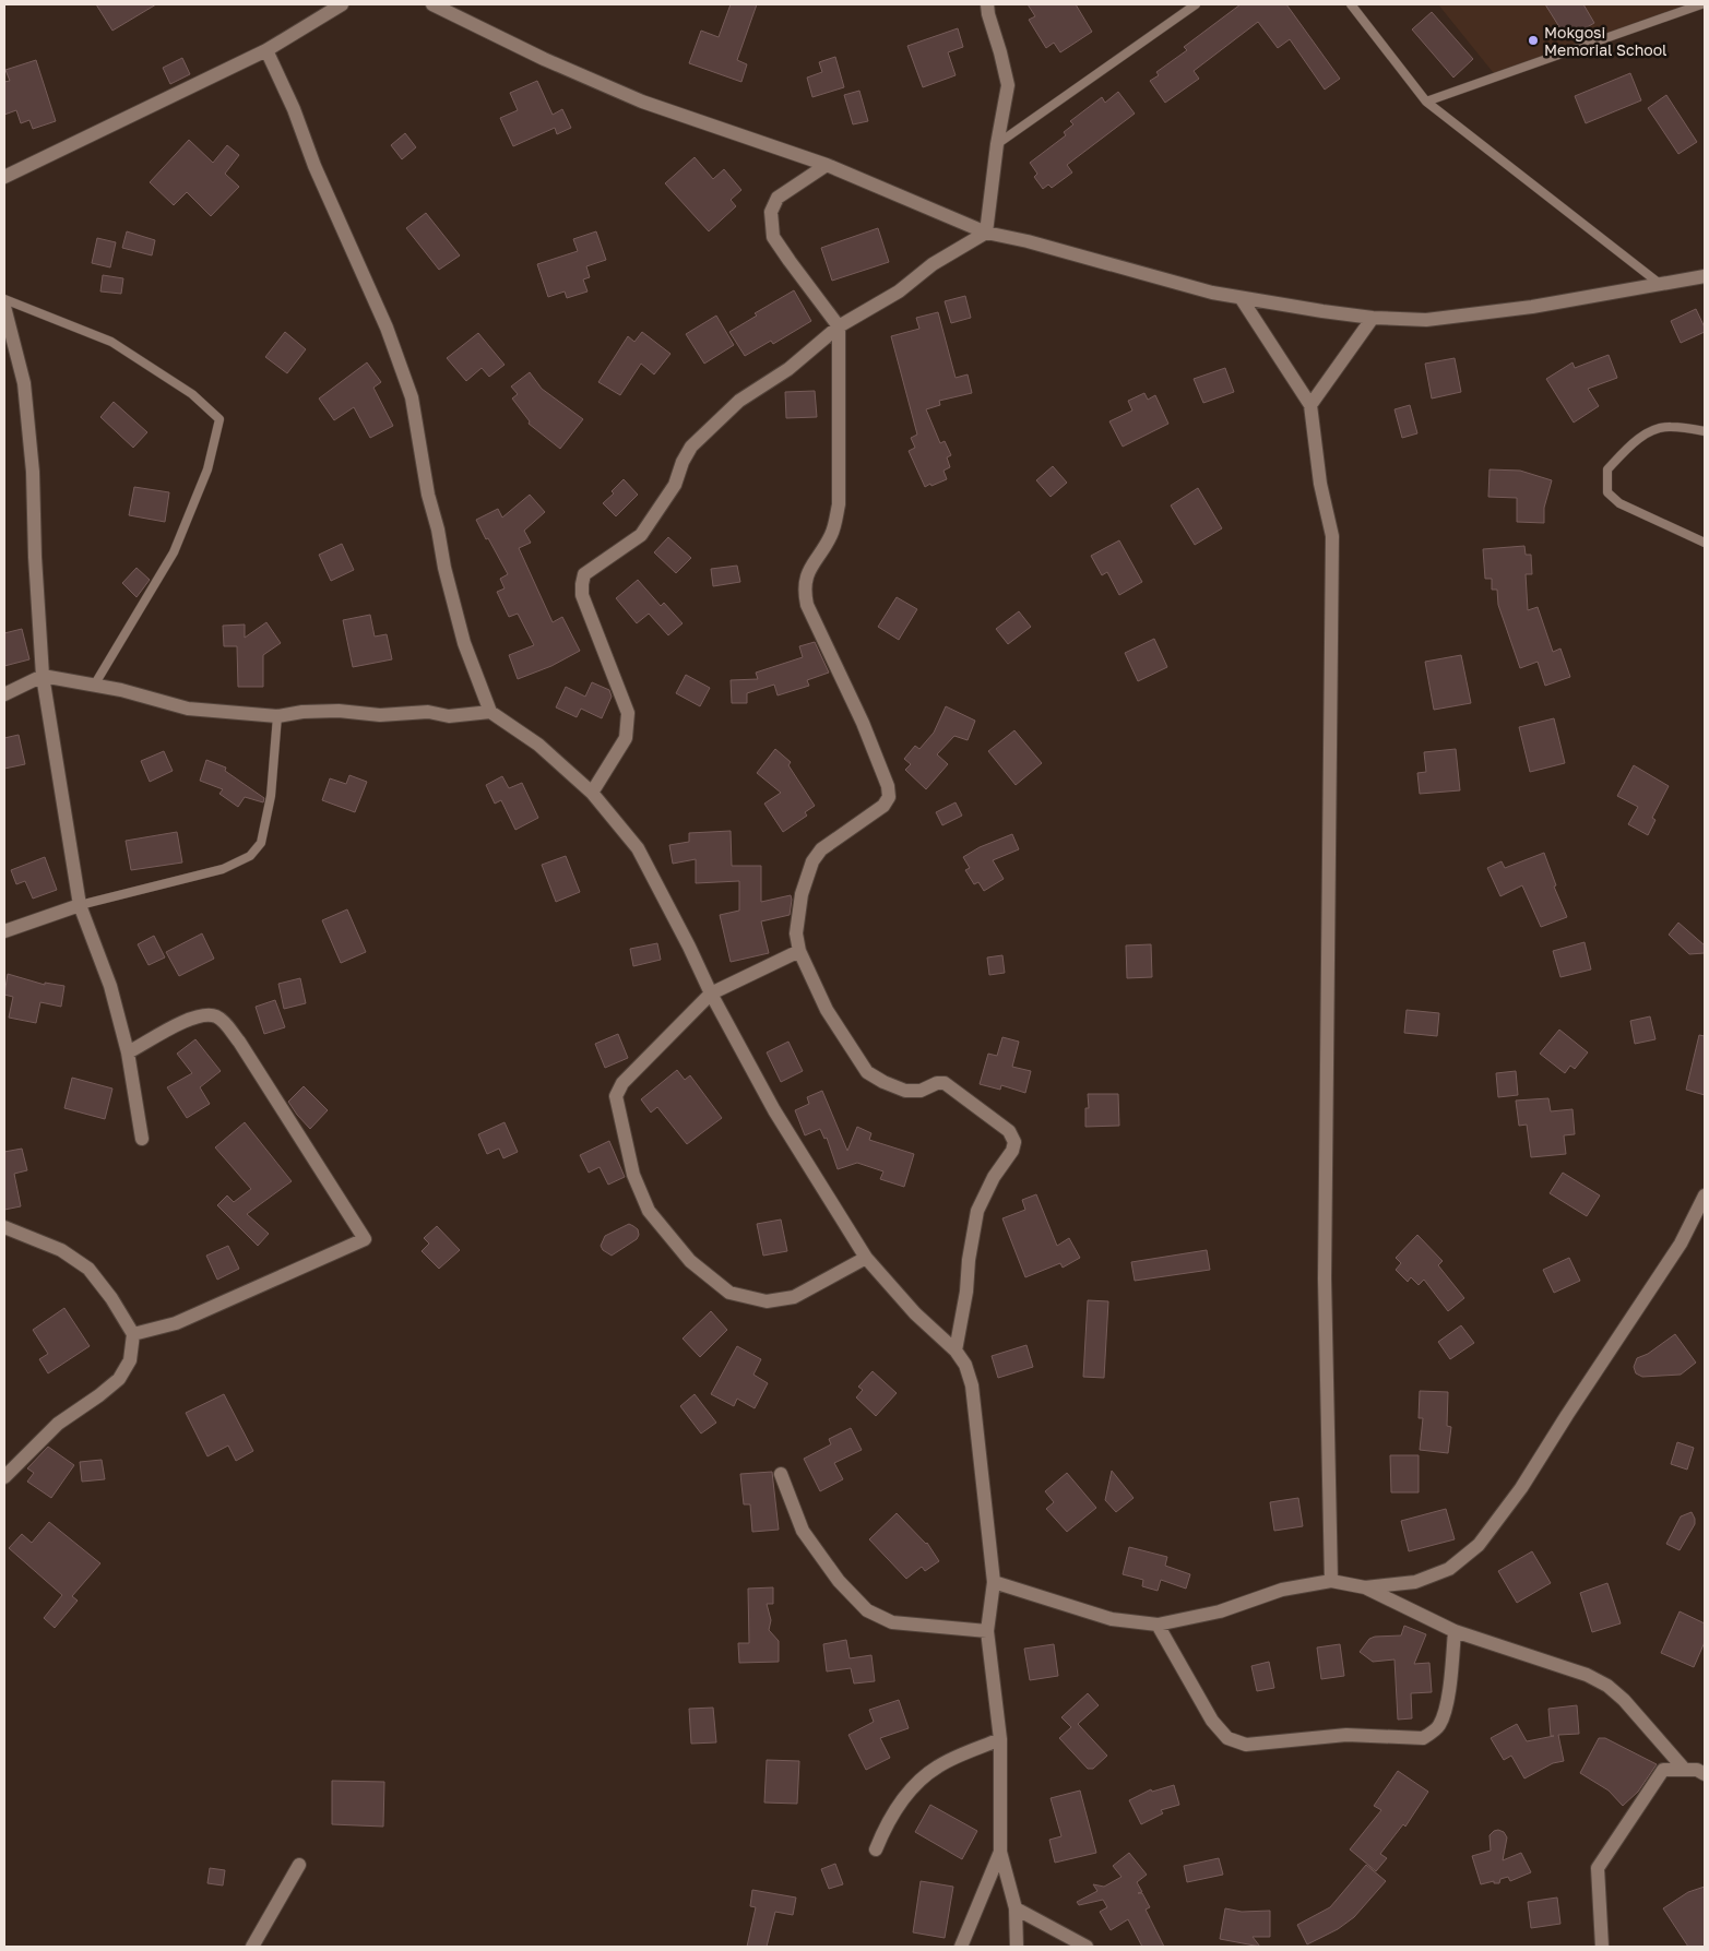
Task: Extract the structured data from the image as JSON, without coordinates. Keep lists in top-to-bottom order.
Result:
{
  "places": ["Mokgosi Memorial School"]
}
